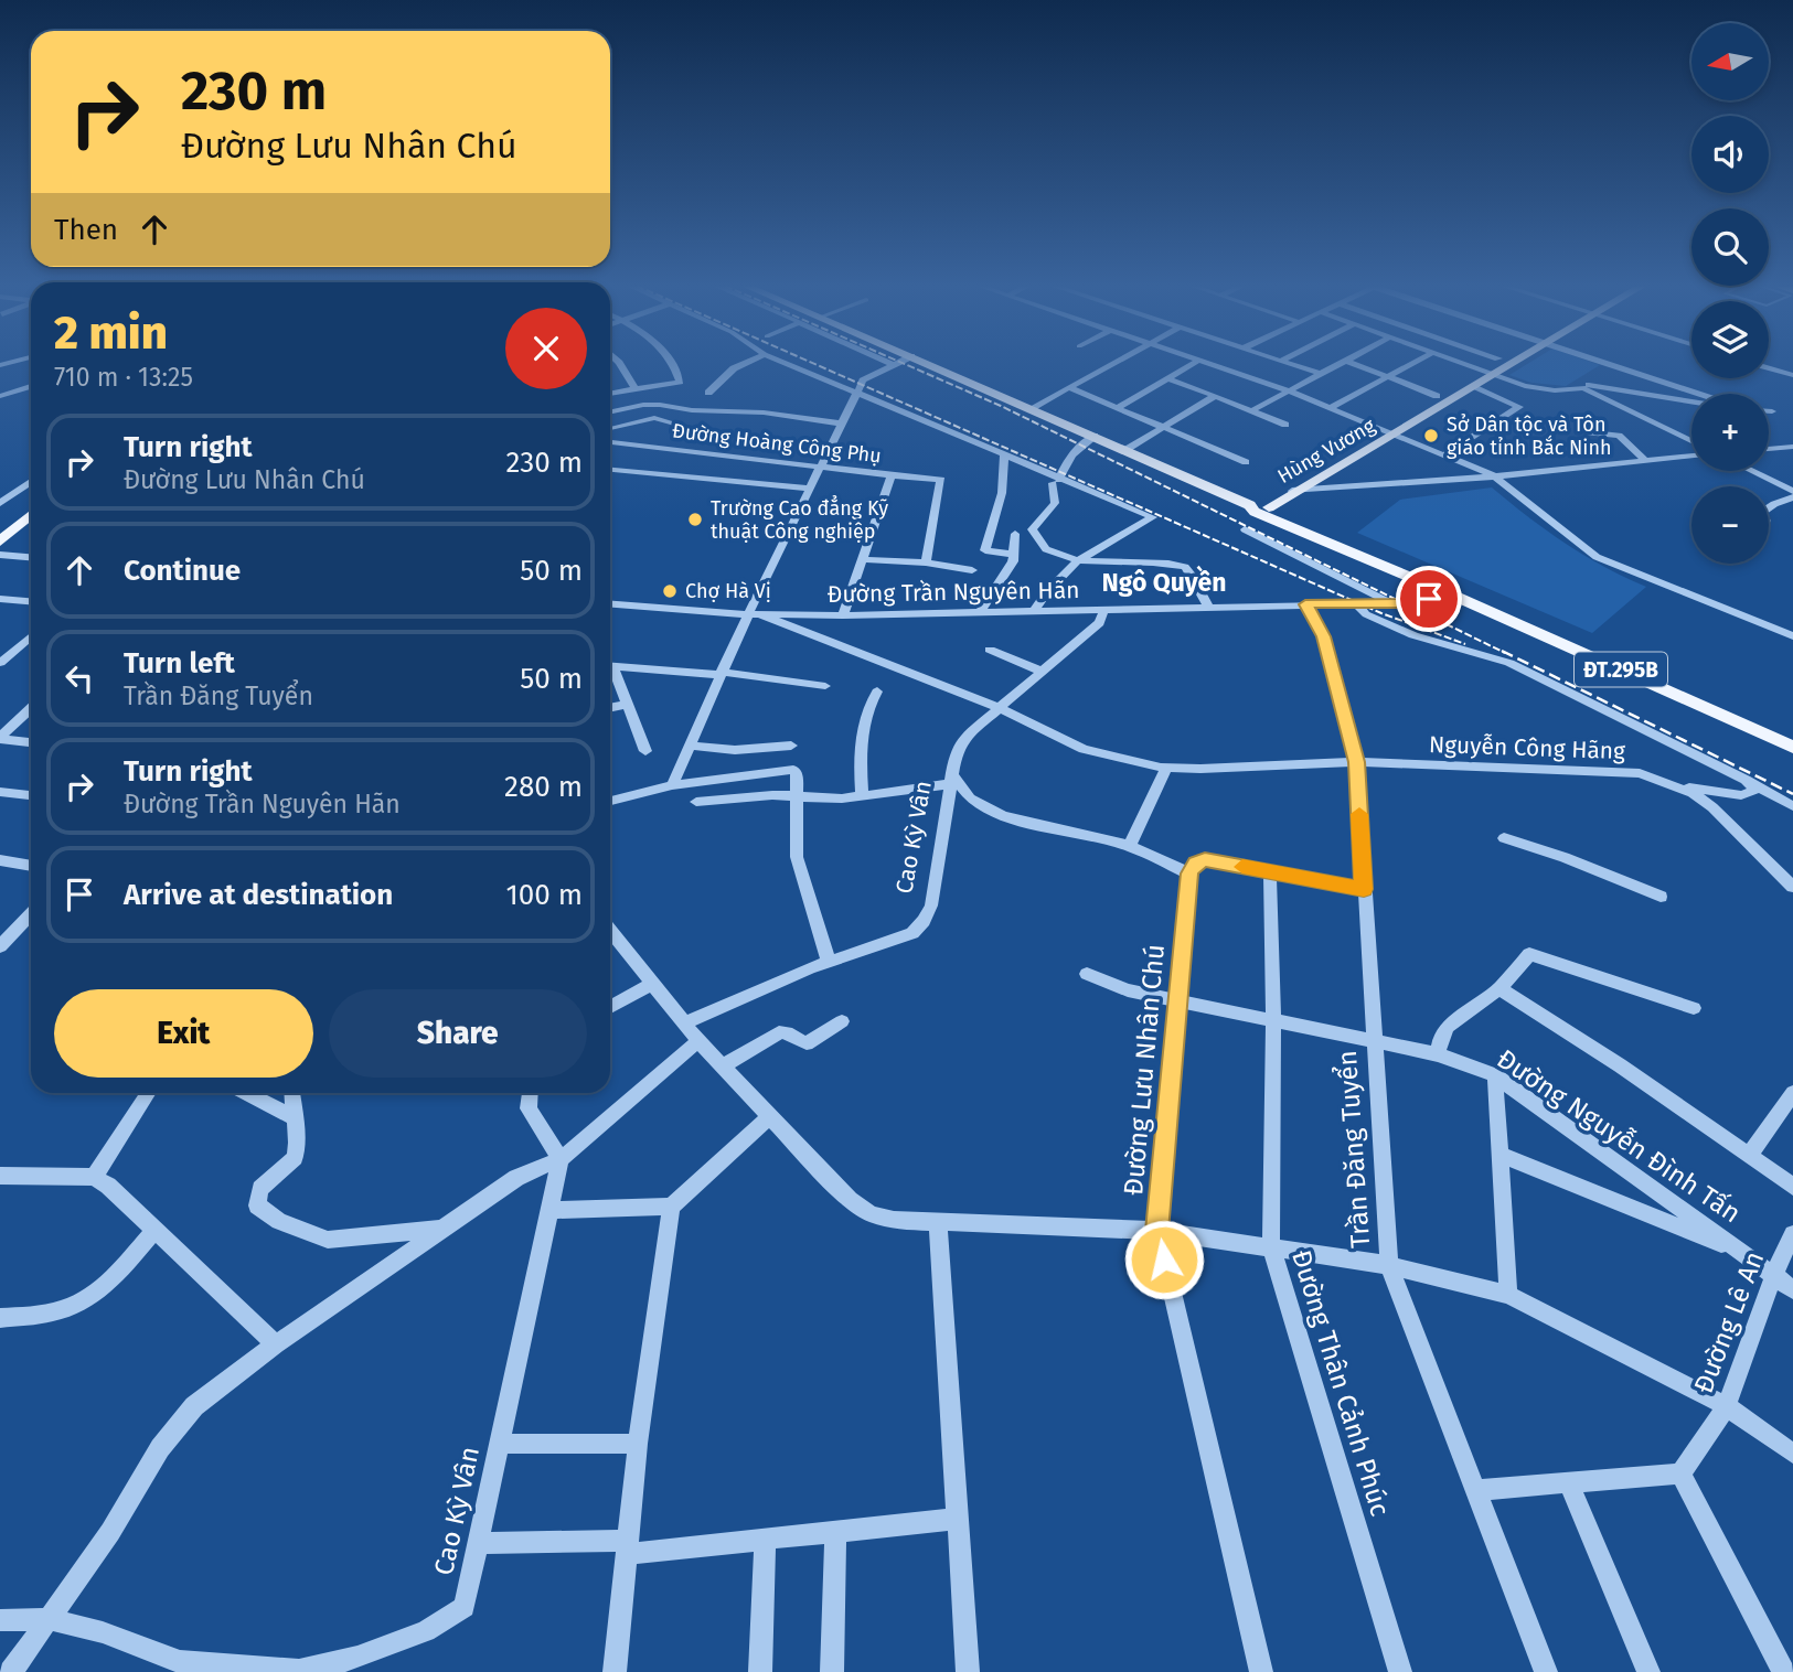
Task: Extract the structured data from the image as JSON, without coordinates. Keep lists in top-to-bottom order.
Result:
{
  "streets": {
    "main road": ["Hùng Vương", "ĐT.295B"],
    "street": [
      "Đường Hoàng Công Phụ",
      "Đường Trần Nguyên Hãn",
      "Nguyễn Công Hãng",
      "Cao Kỳ Vân",
      "Đường Lưu Nhân Chú",
      "Đường Nguyễn Đình Tấn",
      "Trần Đăng Tuyển",
      "Đường Lê An",
      "Đường Thân Cảnh Phúc"
    ]
  },
  "crossings": [
    ["Đường Hoàng Công Phụ", "Đường Trần Nguyên Hãn"],
    ["Hùng Vương", "ĐT.295B"],
    ["Đường Trần Nguyên Hãn", "ĐT.295B"],
    ["Đường Trần Nguyên Hãn", "Cao Kỳ Vân"],
    ["Đường Trần Nguyên Hãn", "Trần Đăng Tuyển"],
    ["Nguyễn Công Hãng", "Trần Đăng Tuyển"],
    ["Đường Lưu Nhân Chú", "Đường Nguyễn Đình Tấn"],
    ["Đường Nguyễn Đình Tấn", "Trần Đăng Tuyển"],
    ["Đường Nguyễn Đình Tấn", "Đường Lê An"],
    ["Đường Nguyễn Đình Tấn", "Đường Thân Cảnh Phúc"]
  ],
  "districts": ["Ngô Quyền"],
  "places": ["Sở Dân tộc và Tôn giáo tỉnh Bắc Ninh", "Trường Cao đẳng Kỹ thuật Công nghiệp", "Chợ Hà Vị"],
  "north": "left",
  "page": {
    "map_buttons": ["+", "−"],
    "turn": ["230 m", "Đường Lưu Nhân Chú"],
    "then": "Then",
    "heading": ["2 min", "710 m · 13:25"],
    "list": [
      {
        "name": "Turn right",
        "note": "Đường Lưu Nhân Chú",
        "value": "230 m"
      },
      {
        "name": "Continue",
        "value": "50 m"
      },
      {
        "name": "Turn left",
        "note": "Trần Đăng Tuyển",
        "value": "50 m"
      },
      {
        "name": "Turn right",
        "note": "Đường Trần Nguyên Hãn",
        "value": "280 m"
      },
      {
        "name": "Arrive at destination",
        "value": "100 m"
      }
    ],
    "buttons": ["Exit", "Share"]
  }
}
